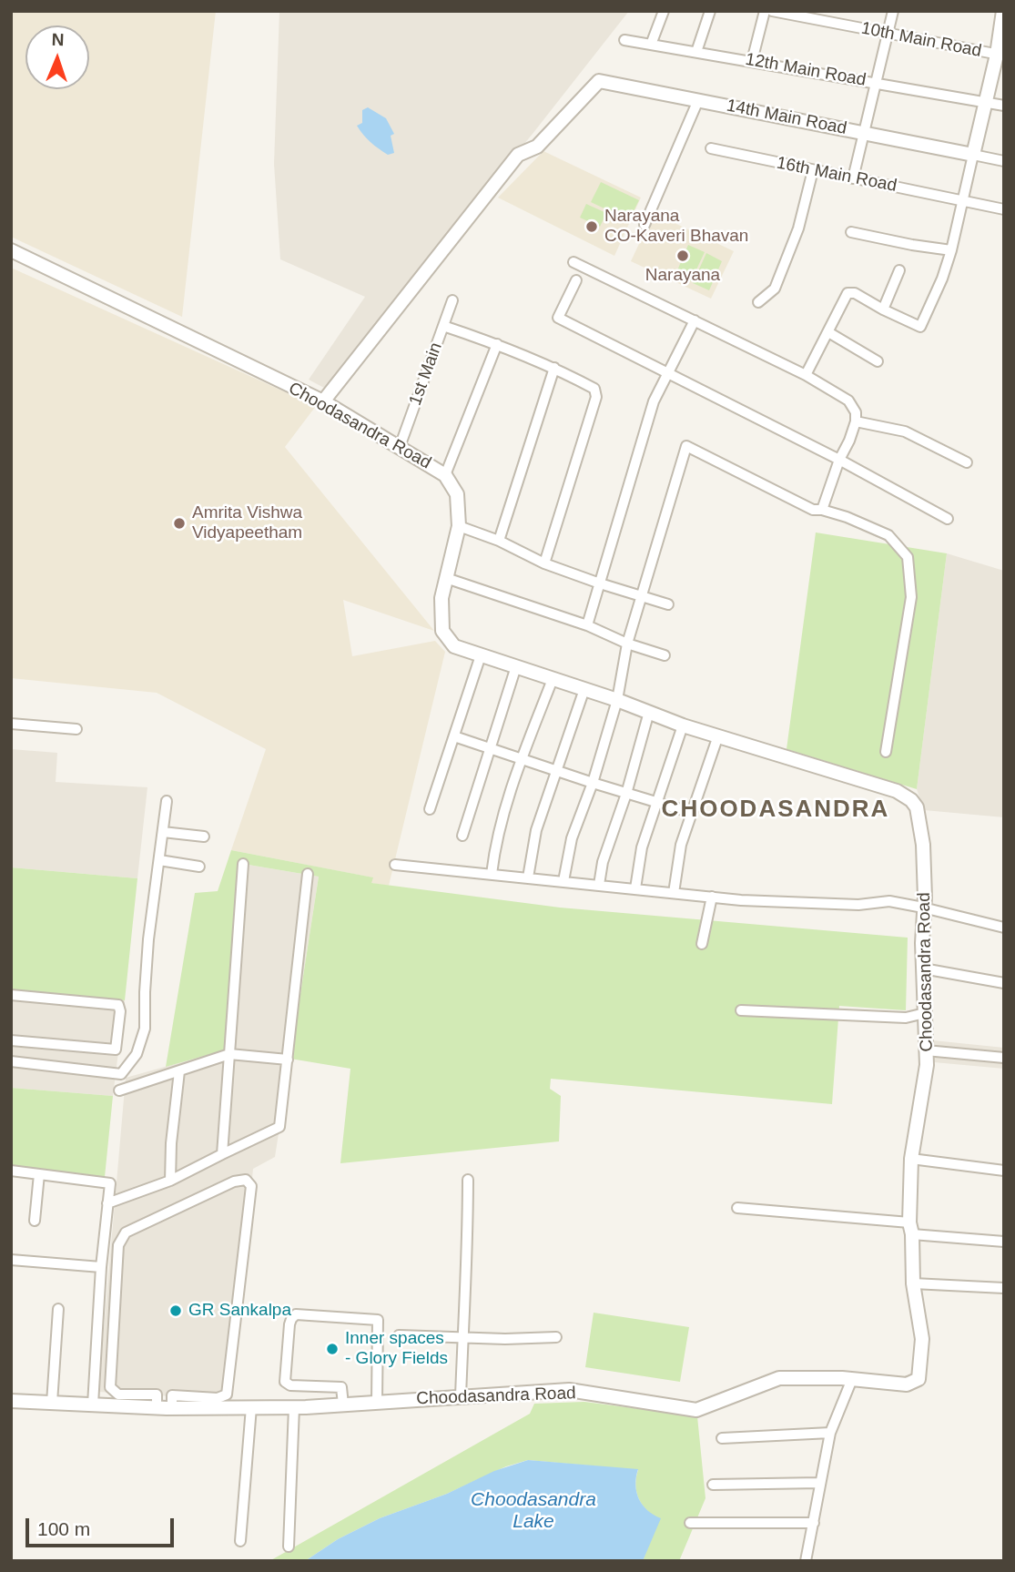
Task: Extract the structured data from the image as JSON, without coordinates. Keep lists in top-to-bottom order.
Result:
{
  "streets": {
    "street": [
      "10th Main Road",
      "12th Main Road",
      "14th Main Road",
      "16th Main Road",
      "1st Main",
      "Choodasandra Road"
    ]
  },
  "crossings": [
    ["14th Main Road", "Choodasandra Road"],
    ["1st Main", "Choodasandra Road"]
  ],
  "districts": ["CHOODASANDRA"],
  "water": ["Choodasandra Lake"],
  "places": [
    "Narayana CO-Kaveri Bhavan",
    "Narayana",
    "Amrita Vishwa Vidyapeetham",
    "GR Sankalpa",
    "Inner spaces - Glory Fields"
  ],
  "scale_bar": "100 m",
  "north": "top"
}
